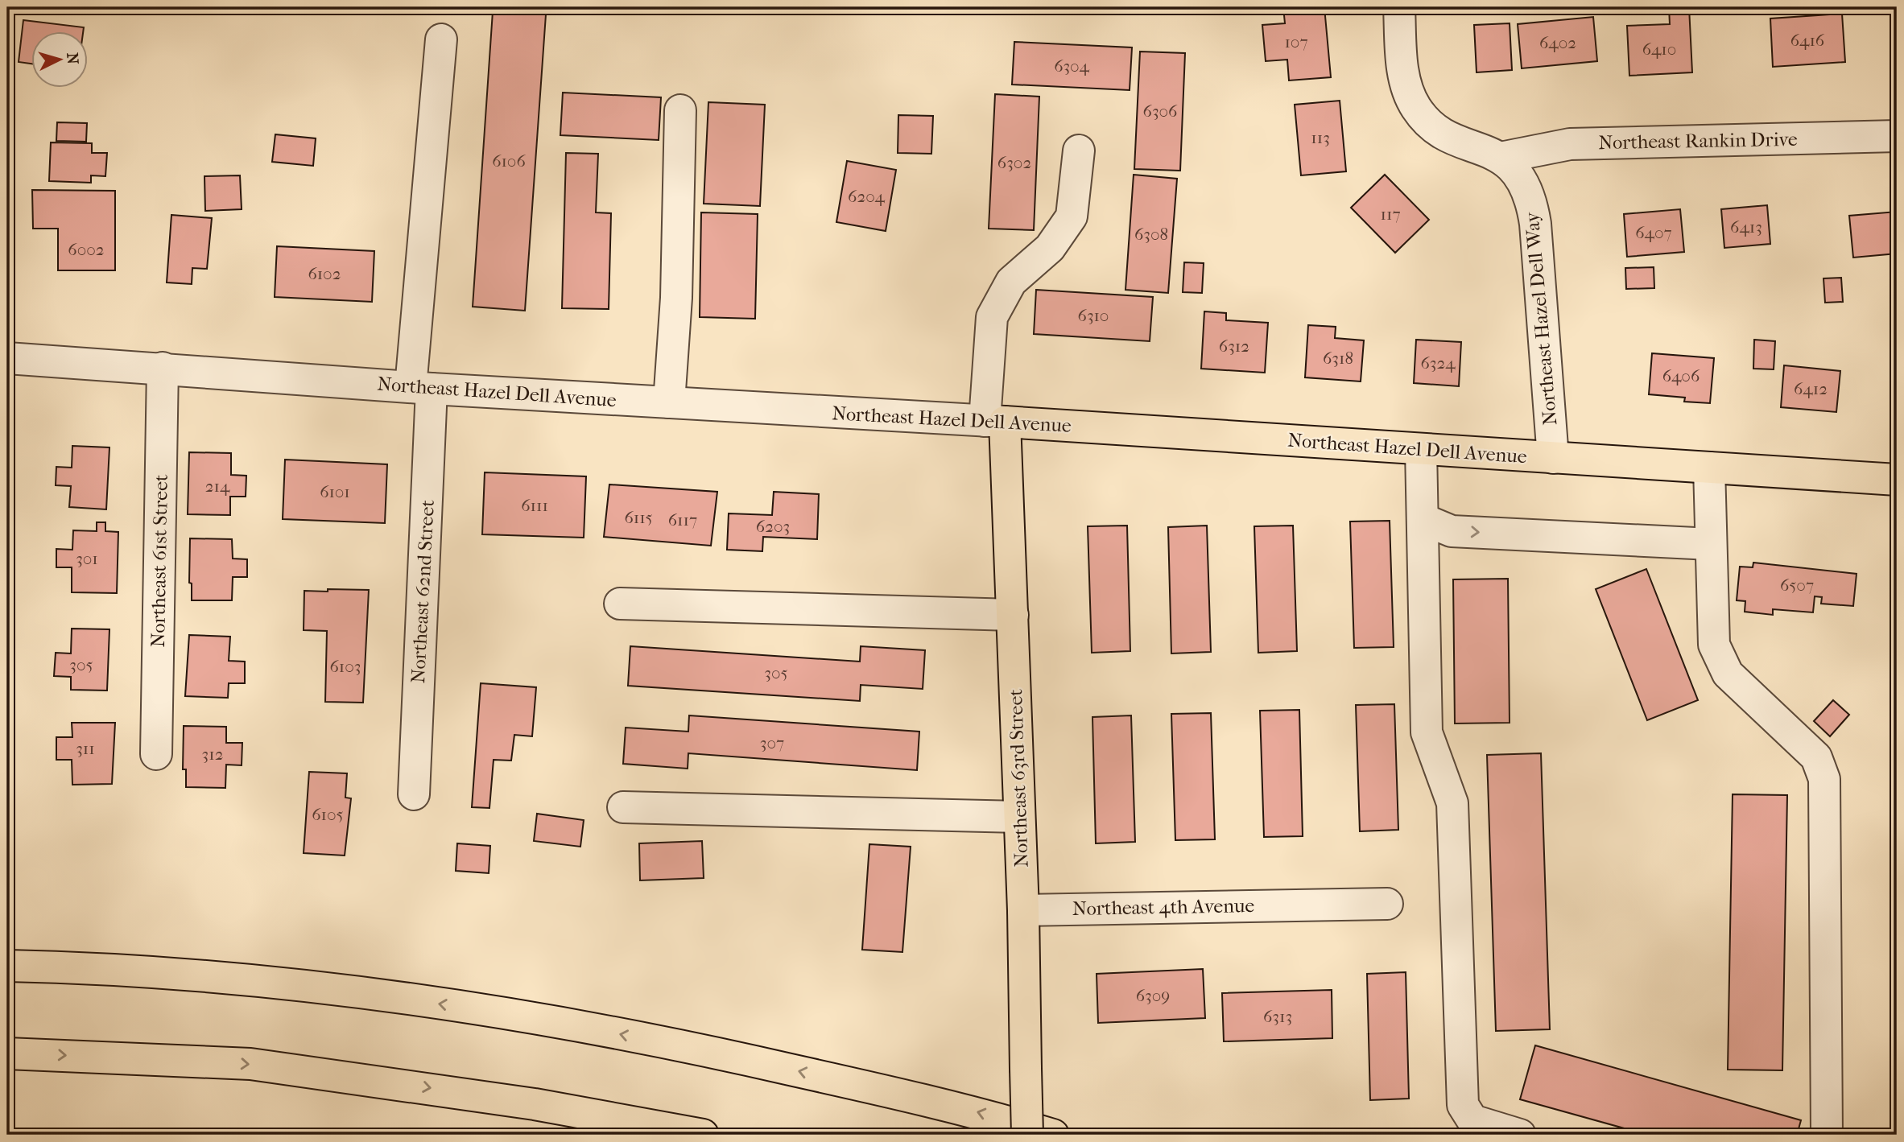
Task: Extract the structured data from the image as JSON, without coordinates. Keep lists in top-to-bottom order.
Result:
{
  "streets": {
    "main road": ["Northeast Hazel Dell Avenue", "Northeast 63rd Street"],
    "street": [
      "Northeast Rankin Drive",
      "Northeast Hazel Dell Way",
      "Northeast 61st Street",
      "Northeast 62nd Street",
      "Northeast 4th Avenue"
    ]
  },
  "crossings": [
    ["Northeast Rankin Drive", "Northeast Hazel Dell Way"],
    ["Northeast Hazel Dell Way", "Northeast Hazel Dell Avenue"],
    ["Northeast Hazel Dell Avenue", "Northeast 61st Street"],
    ["Northeast Hazel Dell Avenue", "Northeast 62nd Street"],
    ["Northeast Hazel Dell Avenue", "Northeast 63rd Street"],
    ["Northeast 63rd Street", "Northeast 4th Avenue"]
  ],
  "house_numbers": [
    "6416",
    "107",
    "6402",
    "6410",
    "6304",
    "6306",
    "113",
    "6106",
    "6302",
    "6204",
    "117",
    "6413",
    "6407",
    "6308",
    "6002",
    "6102",
    "6310",
    "6312",
    "6318",
    "6324",
    "6406",
    "6412",
    "214",
    "6101",
    "6111",
    "6115",
    "6117",
    "6203",
    "301",
    "6507",
    "305",
    "6103",
    "305",
    "307",
    "311",
    "312",
    "6105",
    "6309",
    "6313"
  ],
  "north": "right"
}
